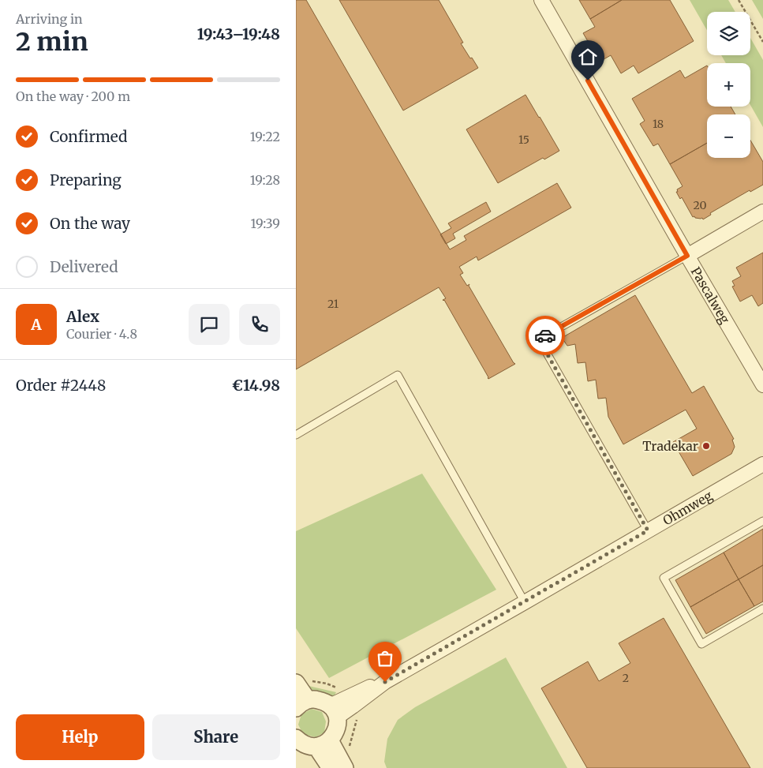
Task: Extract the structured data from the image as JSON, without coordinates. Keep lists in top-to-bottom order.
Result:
{
  "streets": {
    "street": ["Pascalweg", "Ohmweg"]
  },
  "places": ["Tradekar"],
  "house_numbers": [
    "18",
    "15",
    "20",
    "21",
    "2"
  ],
  "page": {
    "heading": ["2 min", "Arriving in", "19:43–19:48"],
    "panel": [
      "Alex",
      "Courier · 4.8",
      "Order #2448",
      "€14.98"
    ],
    "map_buttons": ["+", "−"],
    "bar": "On the way · 200 m",
    "list": [
      ["Confirmed", "19:22"],
      ["Preparing", "19:28"],
      ["On the way", "19:39"],
      "Delivered"
    ],
    "round": "A",
    "buttons": ["Help", "Share"]
  }
}
